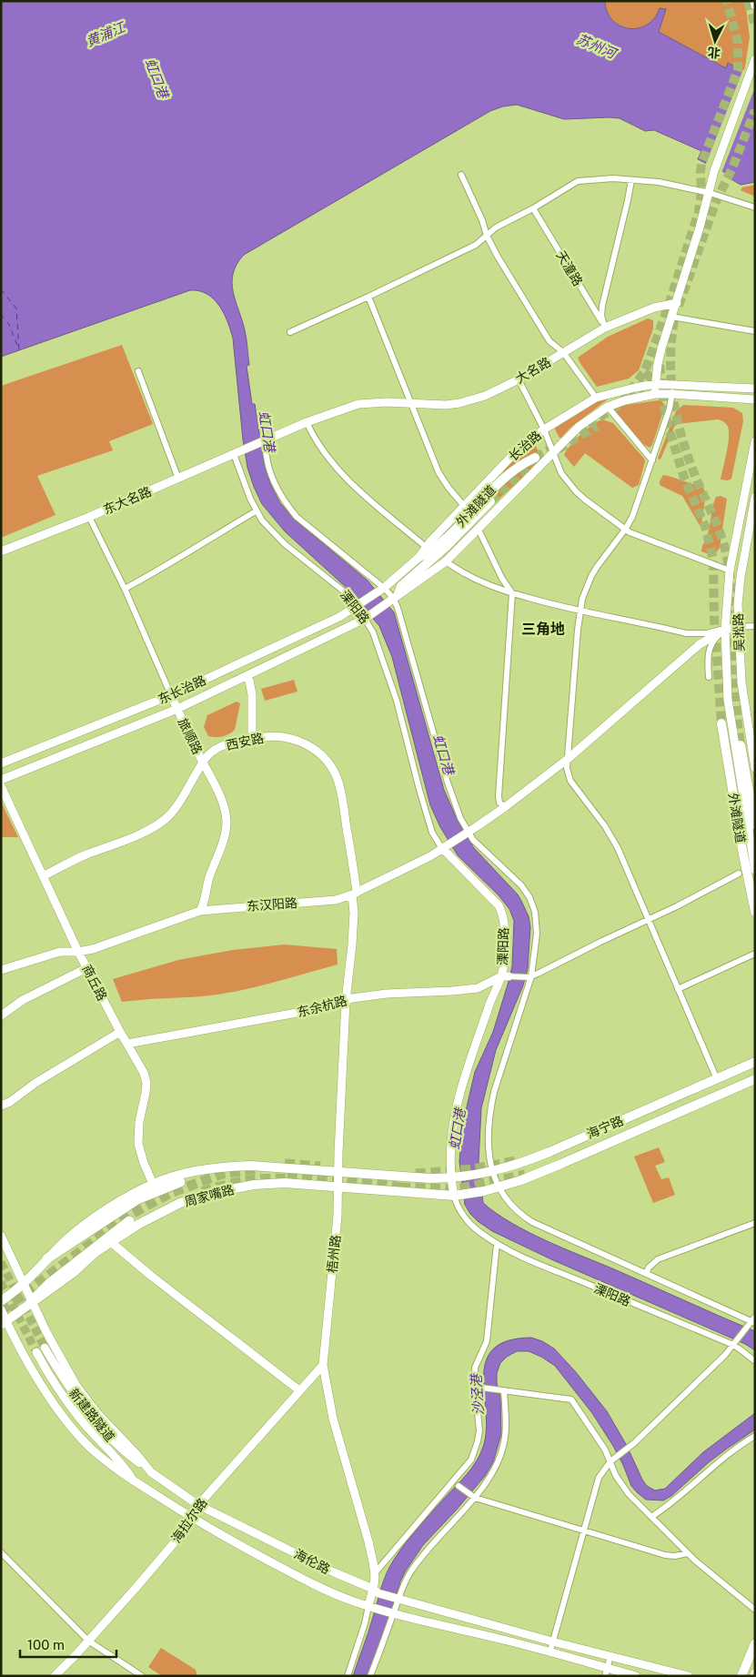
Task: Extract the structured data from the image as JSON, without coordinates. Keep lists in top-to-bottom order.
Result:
{
  "streets": {
    "main road": [
      "大名路",
      "长治路",
      "东大名路",
      "外滩隧道",
      "溧阳路",
      "吴淞路",
      "东长治路",
      "旅顺路",
      "西安路",
      "东汉阳路",
      "商丘路",
      "东余杭路",
      "海宁路",
      "周家嘴路",
      "梧州路",
      "新建路隧道",
      "海拉尔路",
      "海伦路"
    ],
    "street": ["天潼路"]
  },
  "crossings": [
    ["天潼路", "大名路"],
    ["大名路", "东大名路"],
    ["长治路", "外滩隧道"],
    ["长治路", "溧阳路"],
    ["长治路", "东长治路"],
    ["东大名路", "溧阳路"],
    ["东大名路", "旅顺路"],
    ["溧阳路", "东长治路"],
    ["溧阳路", "东汉阳路"],
    ["溧阳路", "东余杭路"],
    ["溧阳路", "海宁路"],
    ["溧阳路", "周家嘴路"],
    ["吴淞路", "东汉阳路"],
    ["东长治路", "旅顺路"],
    ["旅顺路", "西安路"],
    ["旅顺路", "东汉阳路"],
    ["西安路", "东汉阳路"],
    ["西安路", "商丘路"],
    ["西安路", "梧州路"],
    ["东汉阳路", "商丘路"],
    ["东汉阳路", "梧州路"],
    ["商丘路", "东余杭路"],
    ["商丘路", "周家嘴路"],
    ["东余杭路", "梧州路"],
    ["海宁路", "周家嘴路"],
    ["周家嘴路", "梧州路"],
    ["周家嘴路", "海伦路"],
    ["梧州路", "海拉尔路"],
    ["梧州路", "海伦路"],
    ["新建路隧道", "海伦路"],
    ["海拉尔路", "海伦路"]
  ],
  "districts": ["三角地"],
  "water": [
    "黄浦江",
    "苏州河",
    "虹口港",
    "沙泾港"
  ],
  "scale_bar": "100 m",
  "north": "bottom"
}
